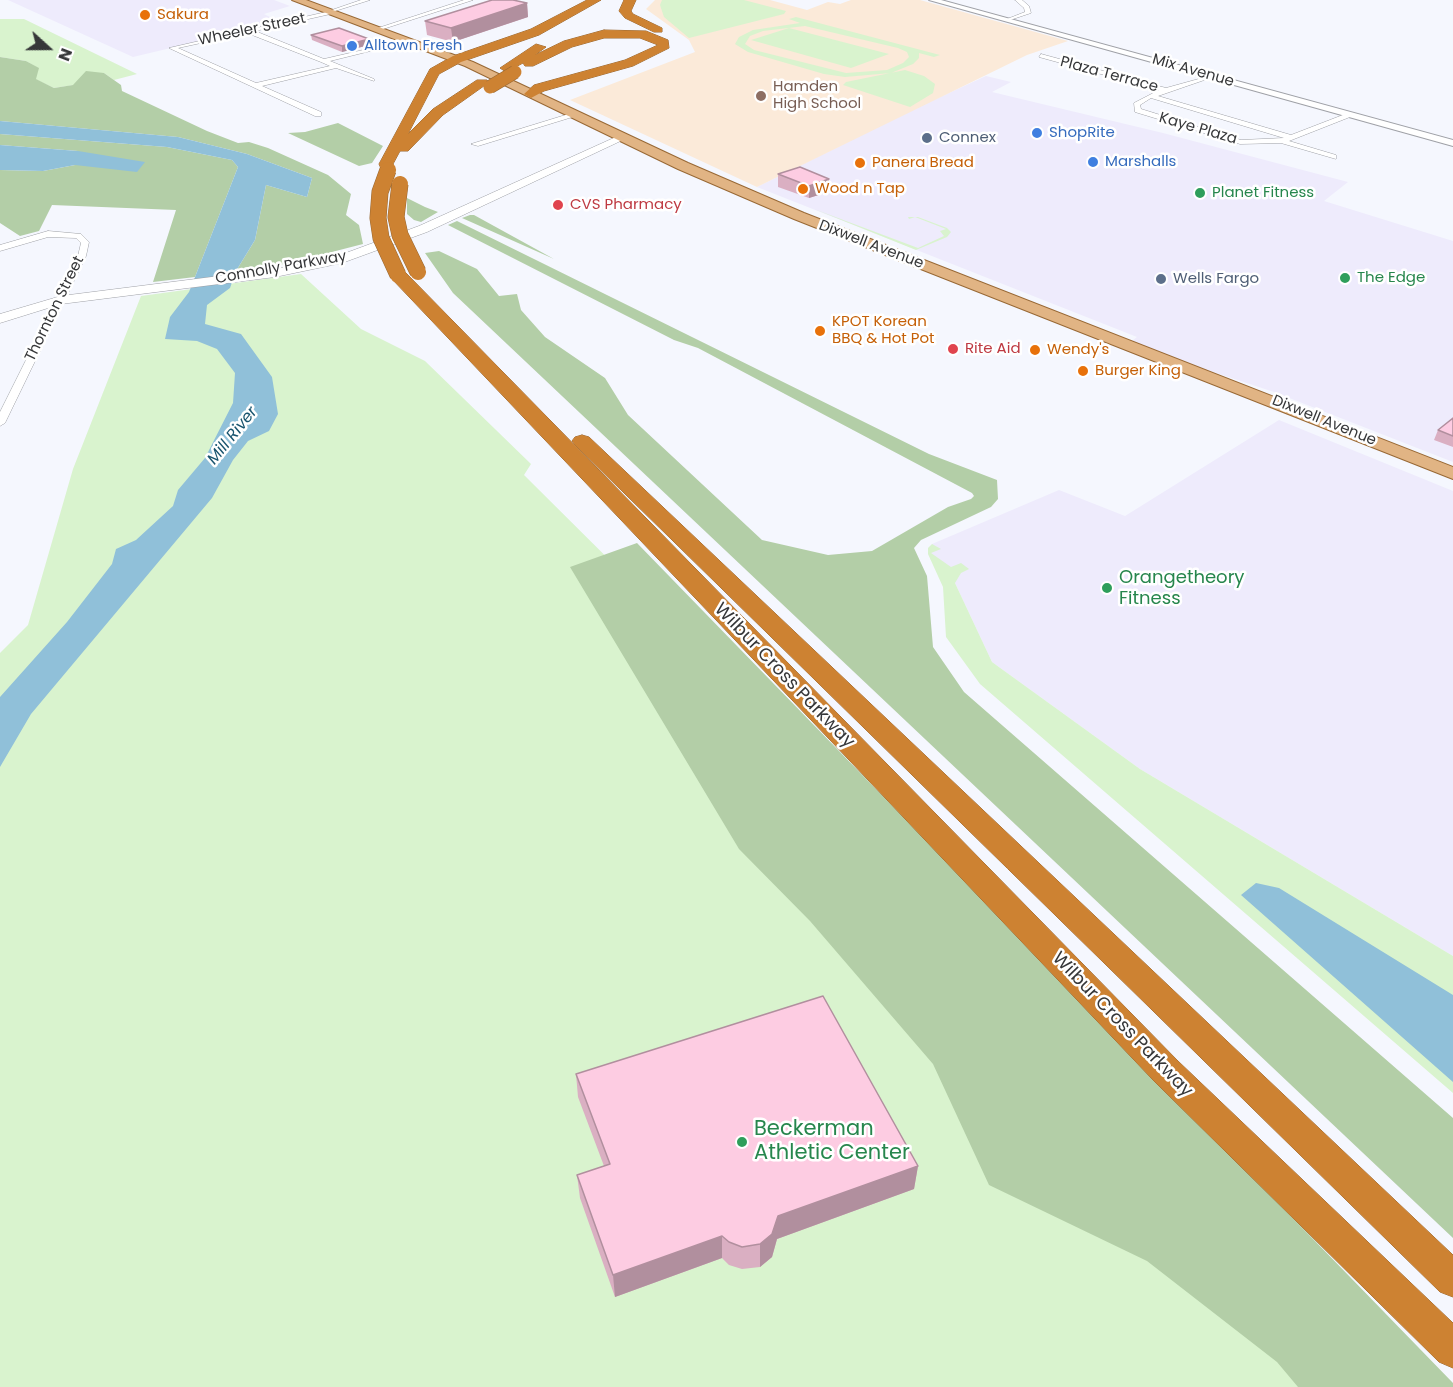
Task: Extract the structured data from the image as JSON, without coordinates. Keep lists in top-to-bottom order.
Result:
{
  "streets": {
    "highway": ["Wilbur Cross Parkway"],
    "main road": ["Dixwell Avenue", "Connolly Parkway"],
    "street": [
      "Wheeler Street",
      "Mix Avenue",
      "Plaza Terrace",
      "Kaye Plaza",
      "Thornton Street"
    ]
  },
  "crossings": [
    ["Wheeler Street", "Dixwell Avenue"],
    ["Mix Avenue", "Plaza Terrace"],
    ["Plaza Terrace", "Kaye Plaza"],
    ["Dixwell Avenue", "Connolly Parkway"],
    ["Connolly Parkway", "Thornton Street"]
  ],
  "water": ["Mill River"],
  "places": [
    "Sakura",
    "Alltown Fresh",
    "Hamden High School",
    "ShopRite",
    "Connex",
    "Marshalls",
    "Panera Bread",
    "Wood n Tap",
    "Planet Fitness",
    "CVS Pharmacy",
    "The Edge",
    "Wells Fargo",
    "KPOT Korean BBQ & Hot Pot",
    "Rite Aid",
    "Wendy's",
    "Burger King",
    "Orangetheory Fitness",
    "Beckerman Athletic Center"
  ],
  "north": "right"
}
